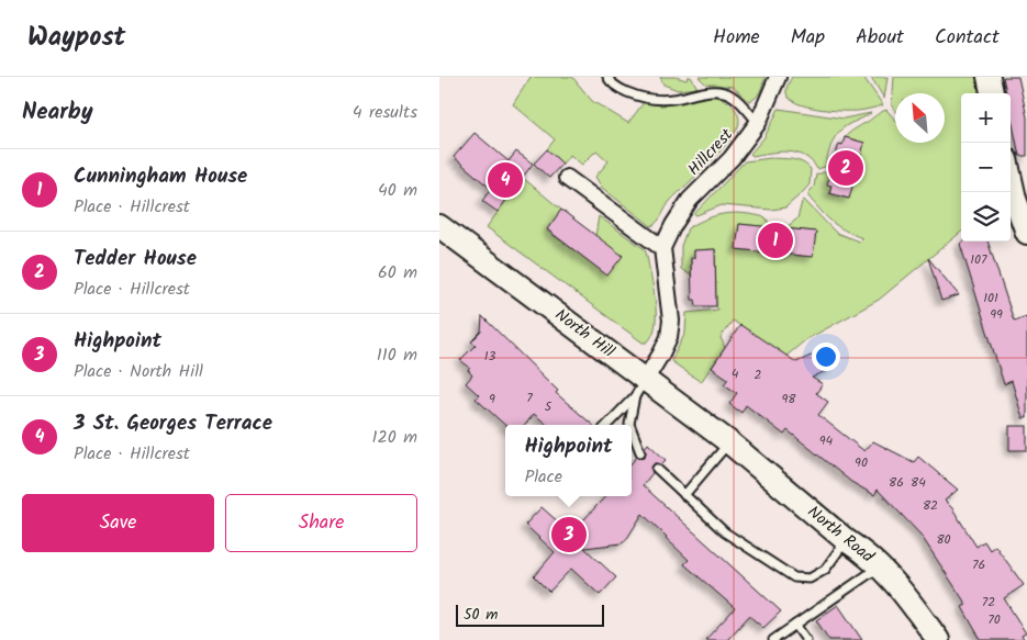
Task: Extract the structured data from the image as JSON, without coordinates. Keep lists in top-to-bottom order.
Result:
{
  "streets": {
    "main road": ["North Hill", "North Road"],
    "street": ["Hillcrest"]
  },
  "crossings": [
    ["North Hill", "North Road"]
  ],
  "house_numbers": [
    "107",
    "101",
    "99",
    "13",
    "4",
    "2",
    "7",
    "9",
    "98",
    "5",
    "94",
    "90",
    "86",
    "84",
    "82",
    "80",
    "76",
    "72",
    "70"
  ],
  "scale_bar": "50 m",
  "north": "top left",
  "page": {
    "header": "Waypost",
    "nav": [
      "Home",
      "Map",
      "About",
      "Contact"
    ],
    "heading": ["Nearby", "4 results"],
    "map_buttons": ["+", "−"],
    "list": [
      {
        "mark": "1",
        "name": "Cunningham House",
        "note": "Place · Hillcrest",
        "value": "40 m"
      },
      {
        "mark": "2",
        "name": "Tedder House",
        "note": "Place · Hillcrest",
        "value": "60 m"
      },
      {
        "mark": "3",
        "name": "Highpoint",
        "note": "Place · North Hill",
        "value": "110 m"
      },
      {
        "mark": "4",
        "name": "3 St. Georges Terrace",
        "note": "Place · Hillcrest",
        "value": "120 m"
      }
    ],
    "pins": [
      "2",
      "4",
      "1",
      "3"
    ],
    "popup": ["Highpoint", "Place"],
    "buttons": ["Save", "Share"],
    "scale": "50 m"
  }
}
